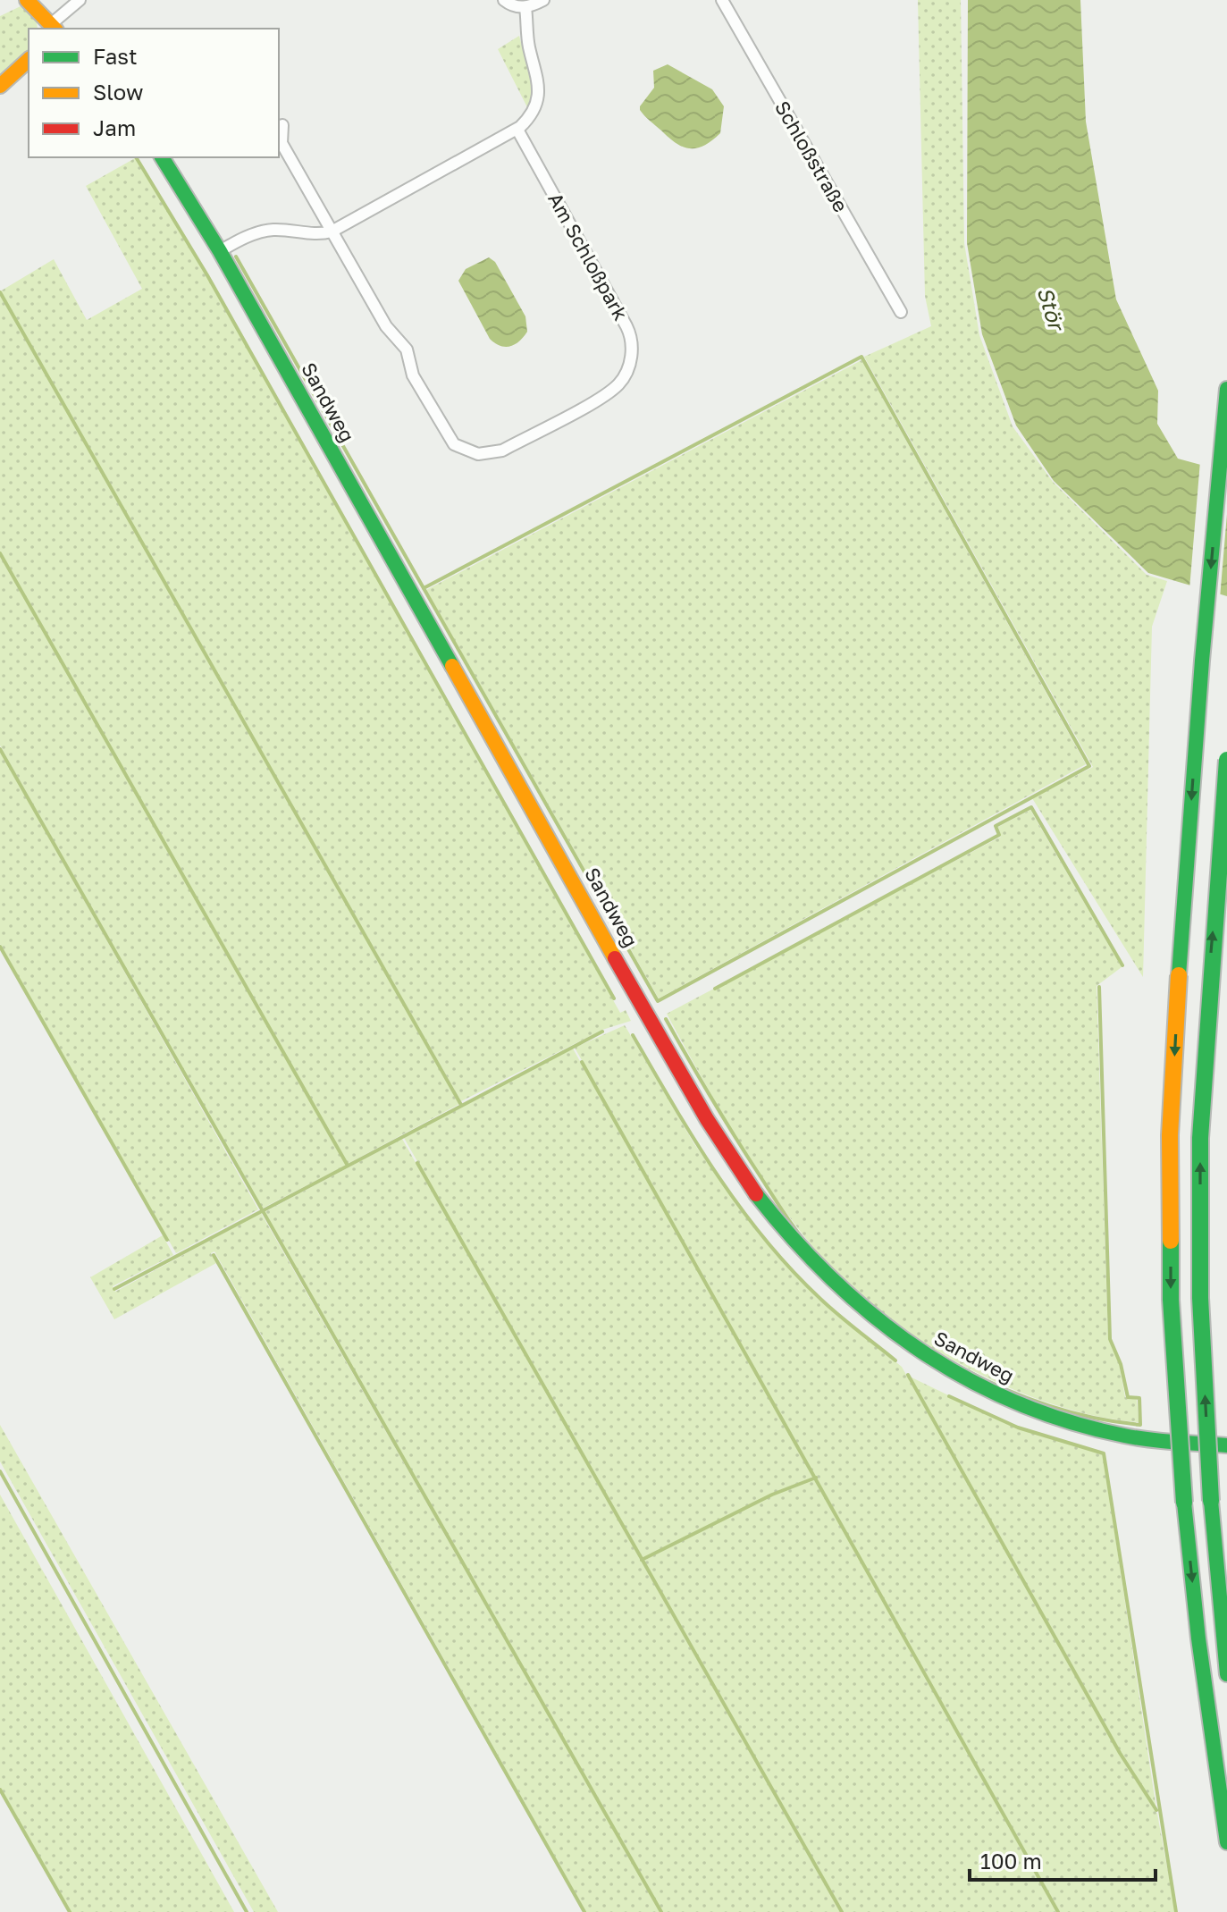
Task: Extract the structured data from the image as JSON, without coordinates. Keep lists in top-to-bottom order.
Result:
{
  "streets": {
    "main road": ["Sandweg"],
    "street": ["Schloßstraße", "Am Schloßpark"]
  },
  "water": ["Stör"],
  "legend": ["Fast", "Slow", "Jam"],
  "scale_bar": "100 m"
}
